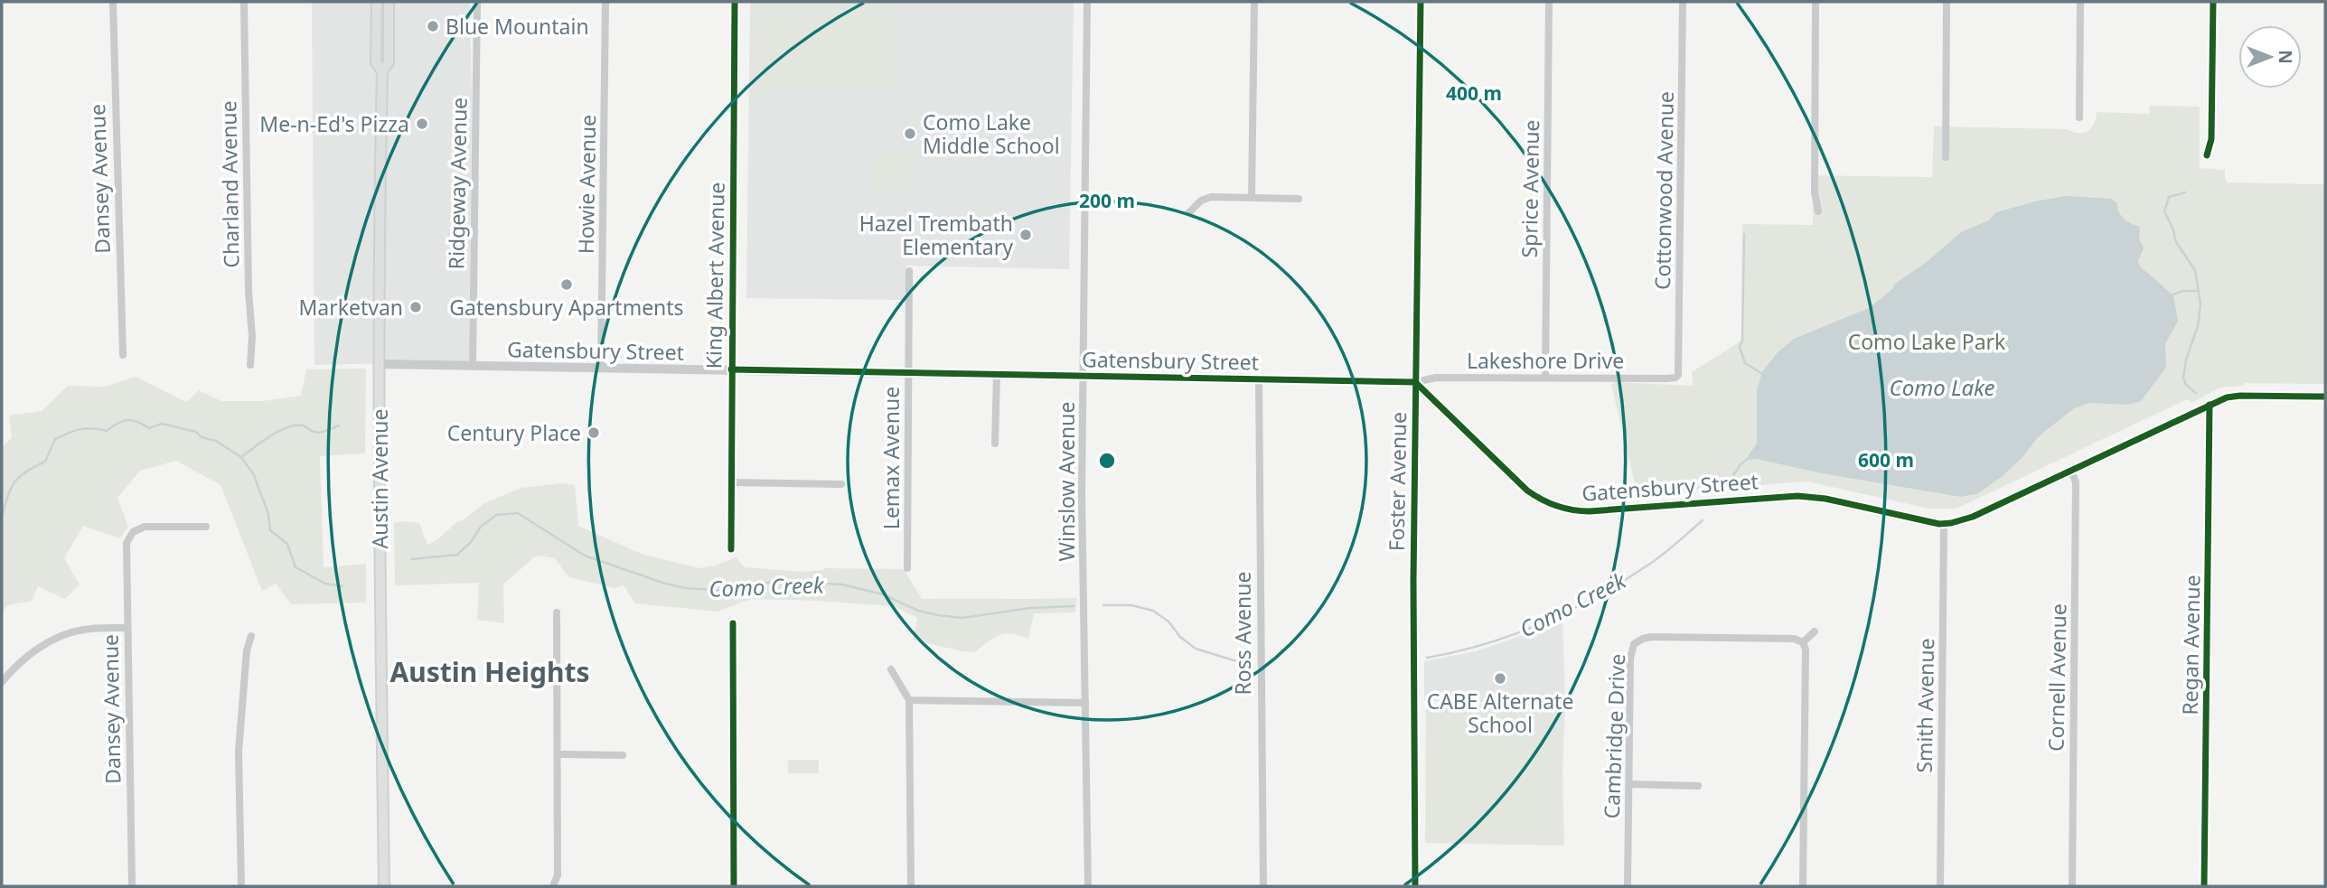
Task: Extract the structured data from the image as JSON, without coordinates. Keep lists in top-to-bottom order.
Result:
{
  "streets": {
    "main road": ["Austin Avenue"],
    "street": [
      "Dansey Avenue",
      "Ridgeway Avenue",
      "Charland Avenue",
      "Howie Avenue",
      "Sprice Avenue",
      "Cottonwood Avenue",
      "King Albert Avenue",
      "Gatensbury Street",
      "Lakeshore Drive",
      "Lemax Avenue",
      "Winslow Avenue",
      "Foster Avenue",
      "Ross Avenue",
      "Regan Avenue",
      "Cornell Avenue",
      "Smith Avenue",
      "Cambridge Drive"
    ]
  },
  "crossings": [
    ["Ridgeway Avenue", "Gatensbury Street"],
    ["Howie Avenue", "Gatensbury Street"],
    ["Sprice Avenue", "Lakeshore Drive"],
    ["Cottonwood Avenue", "Lakeshore Drive"],
    ["King Albert Avenue", "Gatensbury Street"],
    ["Gatensbury Street", "Lakeshore Drive"],
    ["Gatensbury Street", "Lemax Avenue"],
    ["Gatensbury Street", "Austin Avenue"],
    ["Gatensbury Street", "Winslow Avenue"],
    ["Gatensbury Street", "Foster Avenue"],
    ["Gatensbury Street", "Ross Avenue"],
    ["Gatensbury Street", "Regan Avenue"],
    ["Gatensbury Street", "Cornell Avenue"],
    ["Gatensbury Street", "Smith Avenue"],
    ["Lakeshore Drive", "Foster Avenue"]
  ],
  "districts": ["Austin Heights"],
  "water": ["Como Lake", "Como Creek"],
  "parks": ["Como Lake Park"],
  "places": [
    "Blue Mountain",
    "Me-n-Ed's Pizza",
    "Como Lake Middle School",
    "Hazel Trembath Elementary",
    "Gatensbury Apartments",
    "Marketvan",
    "Century Place",
    "CABE Alternate School"
  ],
  "north": "right",
  "rings": ["400 m", "200 m", "600 m"]
}
